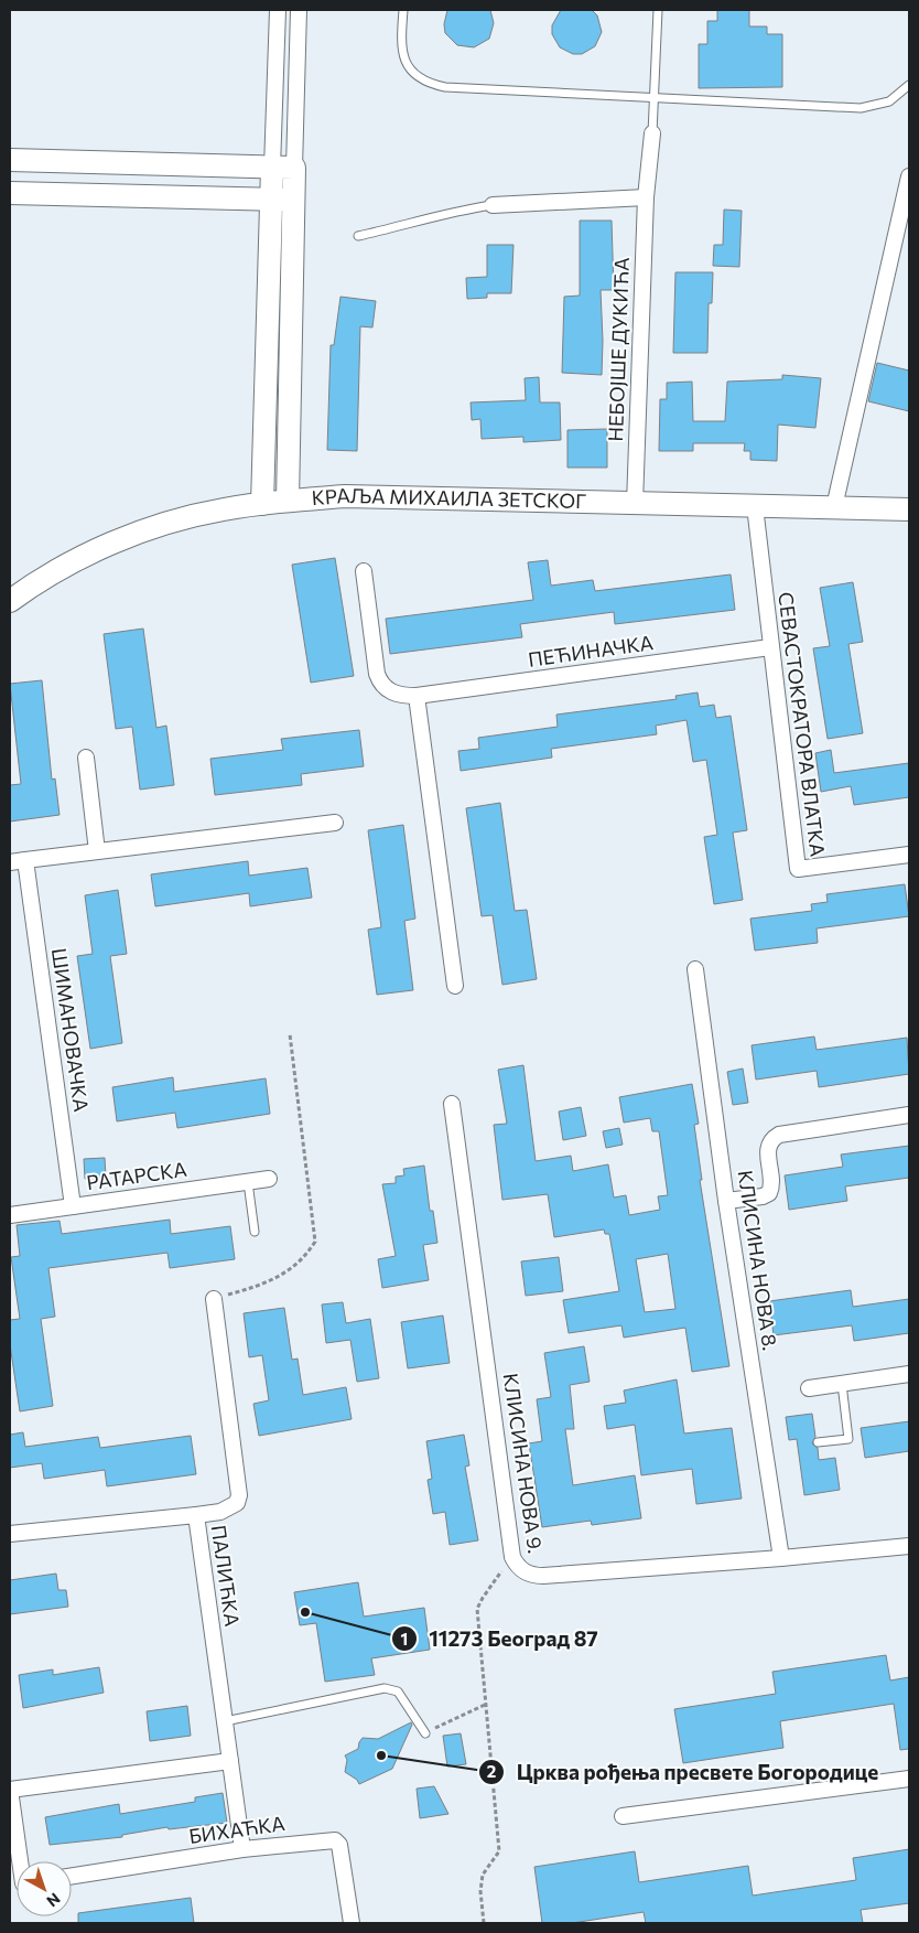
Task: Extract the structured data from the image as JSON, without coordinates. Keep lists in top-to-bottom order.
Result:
{
  "streets": {
    "street": [
      "НЕБОЈШЕ ДУКИЋА",
      "КРАЉА МИХАИЛА ЗЕТСКОГ",
      "ПЕЋИНАЧКА",
      "СЕВАСТОКРАТОРА ВЛАТКА",
      "ШИМАНОВАЧКА",
      "РАТАРСКА",
      "КЛИСИНА НОВА 8.",
      "КЛИСИНА НОВА 9.",
      "ПАЛИЋКА",
      "БИХАЋКА"
    ]
  },
  "crossings": [
    ["НЕБОЈШЕ ДУКИЋА", "КРАЉА МИХАИЛА ЗЕТСКОГ"],
    ["КРАЉА МИХАИЛА ЗЕТСКОГ", "СЕВАСТОКРАТОРА ВЛАТКА"],
    ["ПЕЋИНАЧКА", "СЕВАСТОКРАТОРА ВЛАТКА"],
    ["ШИМАНОВАЧКА", "РАТАРСКА"],
    ["КЛИСИНА НОВА 8.", "КЛИСИНА НОВА 9."],
    ["ПАЛИЋКА", "БИХАЋКА"]
  ],
  "places": ["11273 Београд 87", "Црква рођења пресвете Богородице"],
  "north": "bottom right"
}
